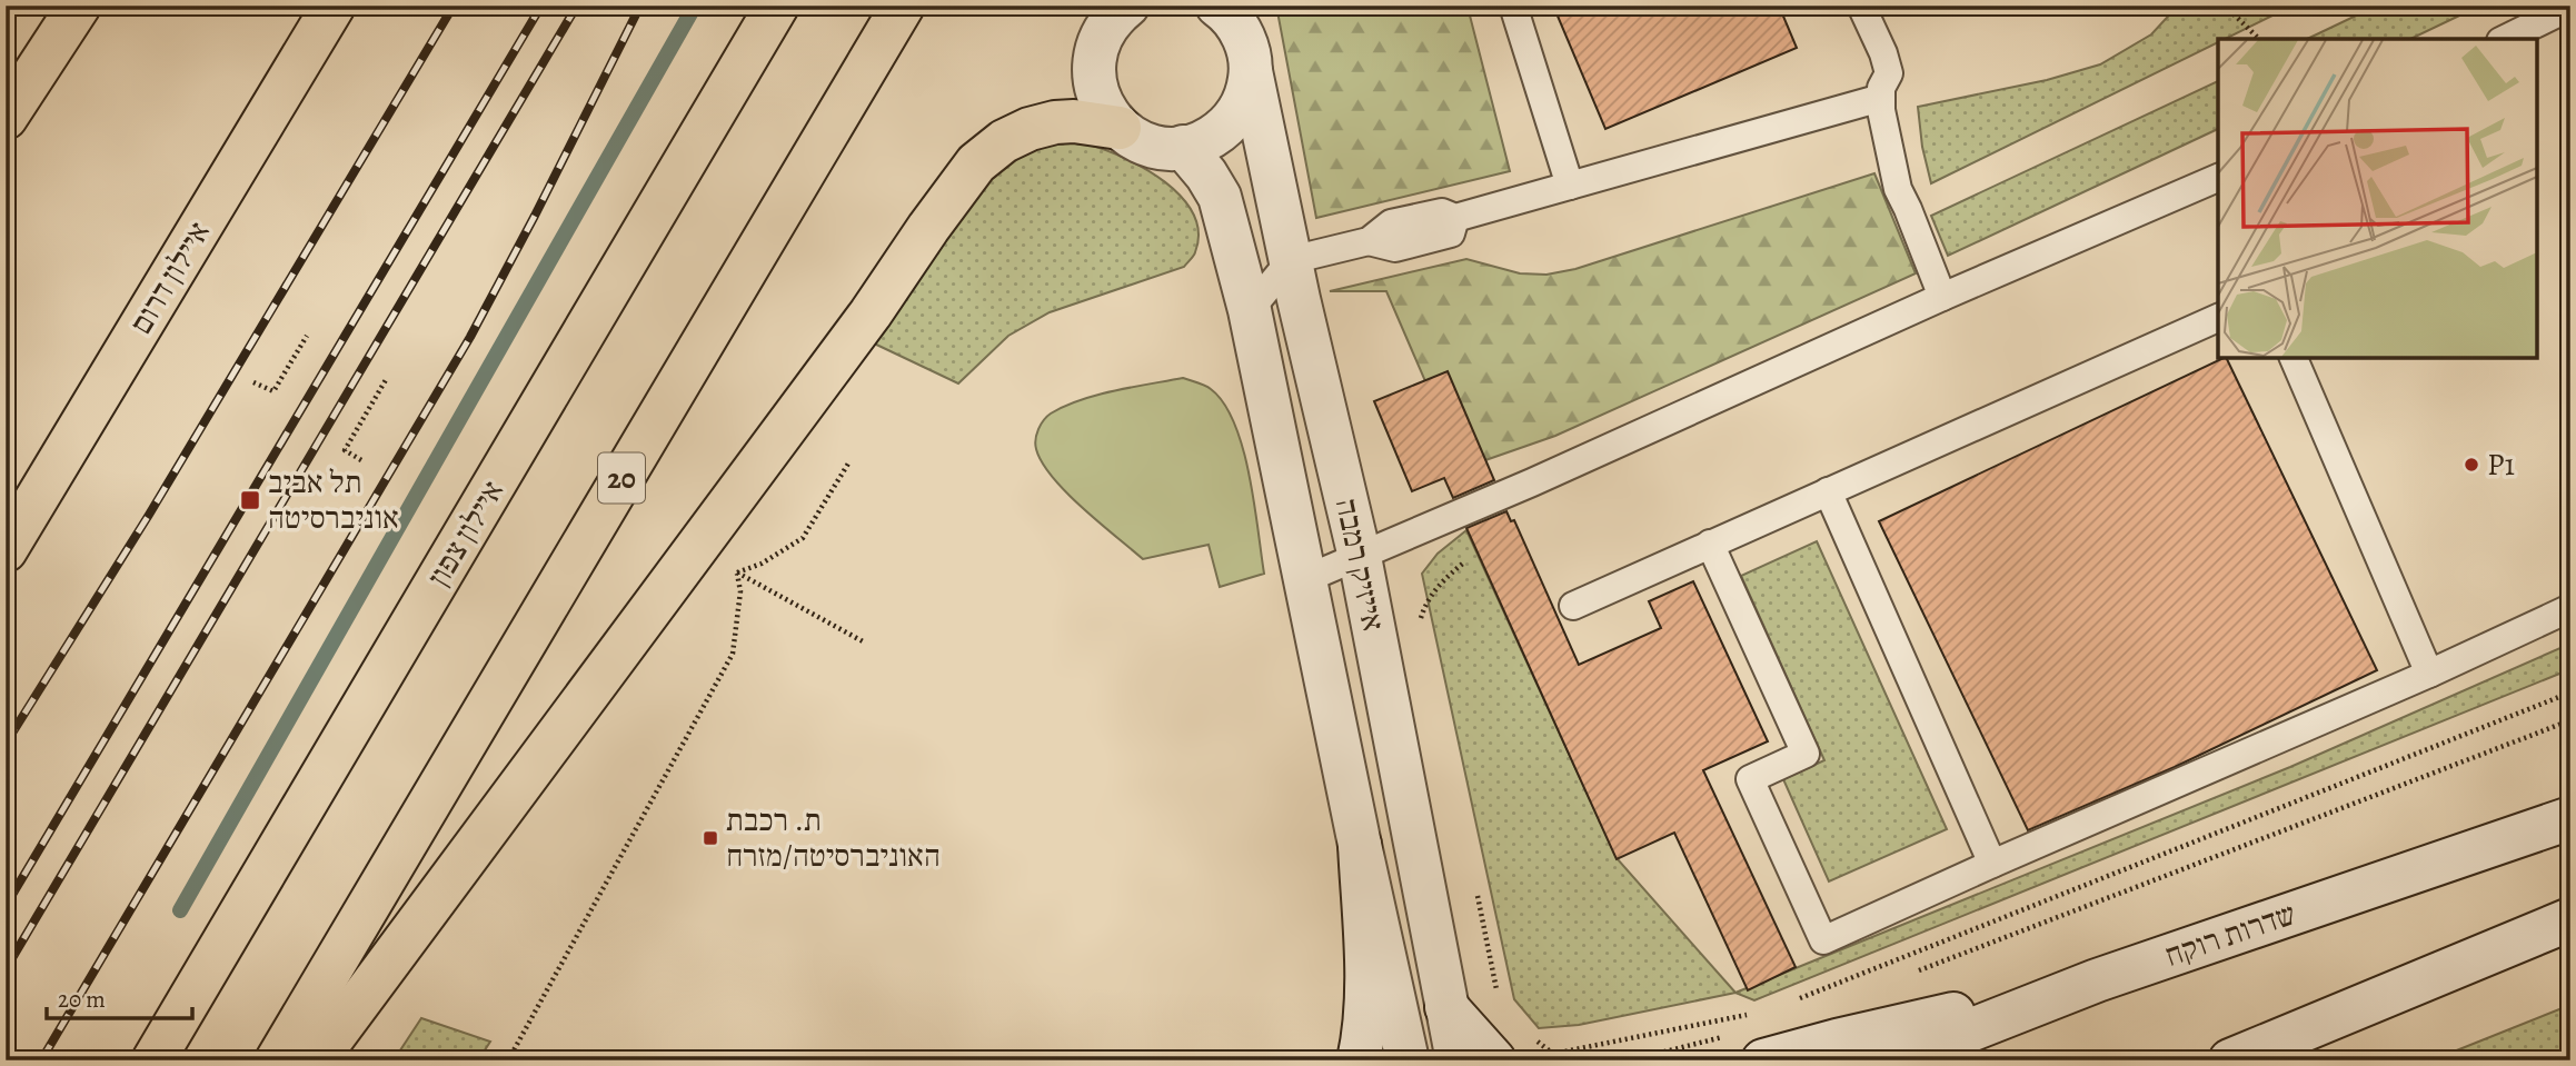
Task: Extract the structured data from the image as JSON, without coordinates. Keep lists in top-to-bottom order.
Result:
{
  "streets": {
    "highway": ["איילון דרום", "20", "איילון צפון"],
    "street": ["אייזיק רמבה", "שדרות רוקח"]
  },
  "places": {
    "other": ["P1"],
    "transit": ["תל אביב אוניברסיטה", "ת. רכבת האוניברסיטה/מזרח"]
  },
  "scale_bar": "20 m"
}
